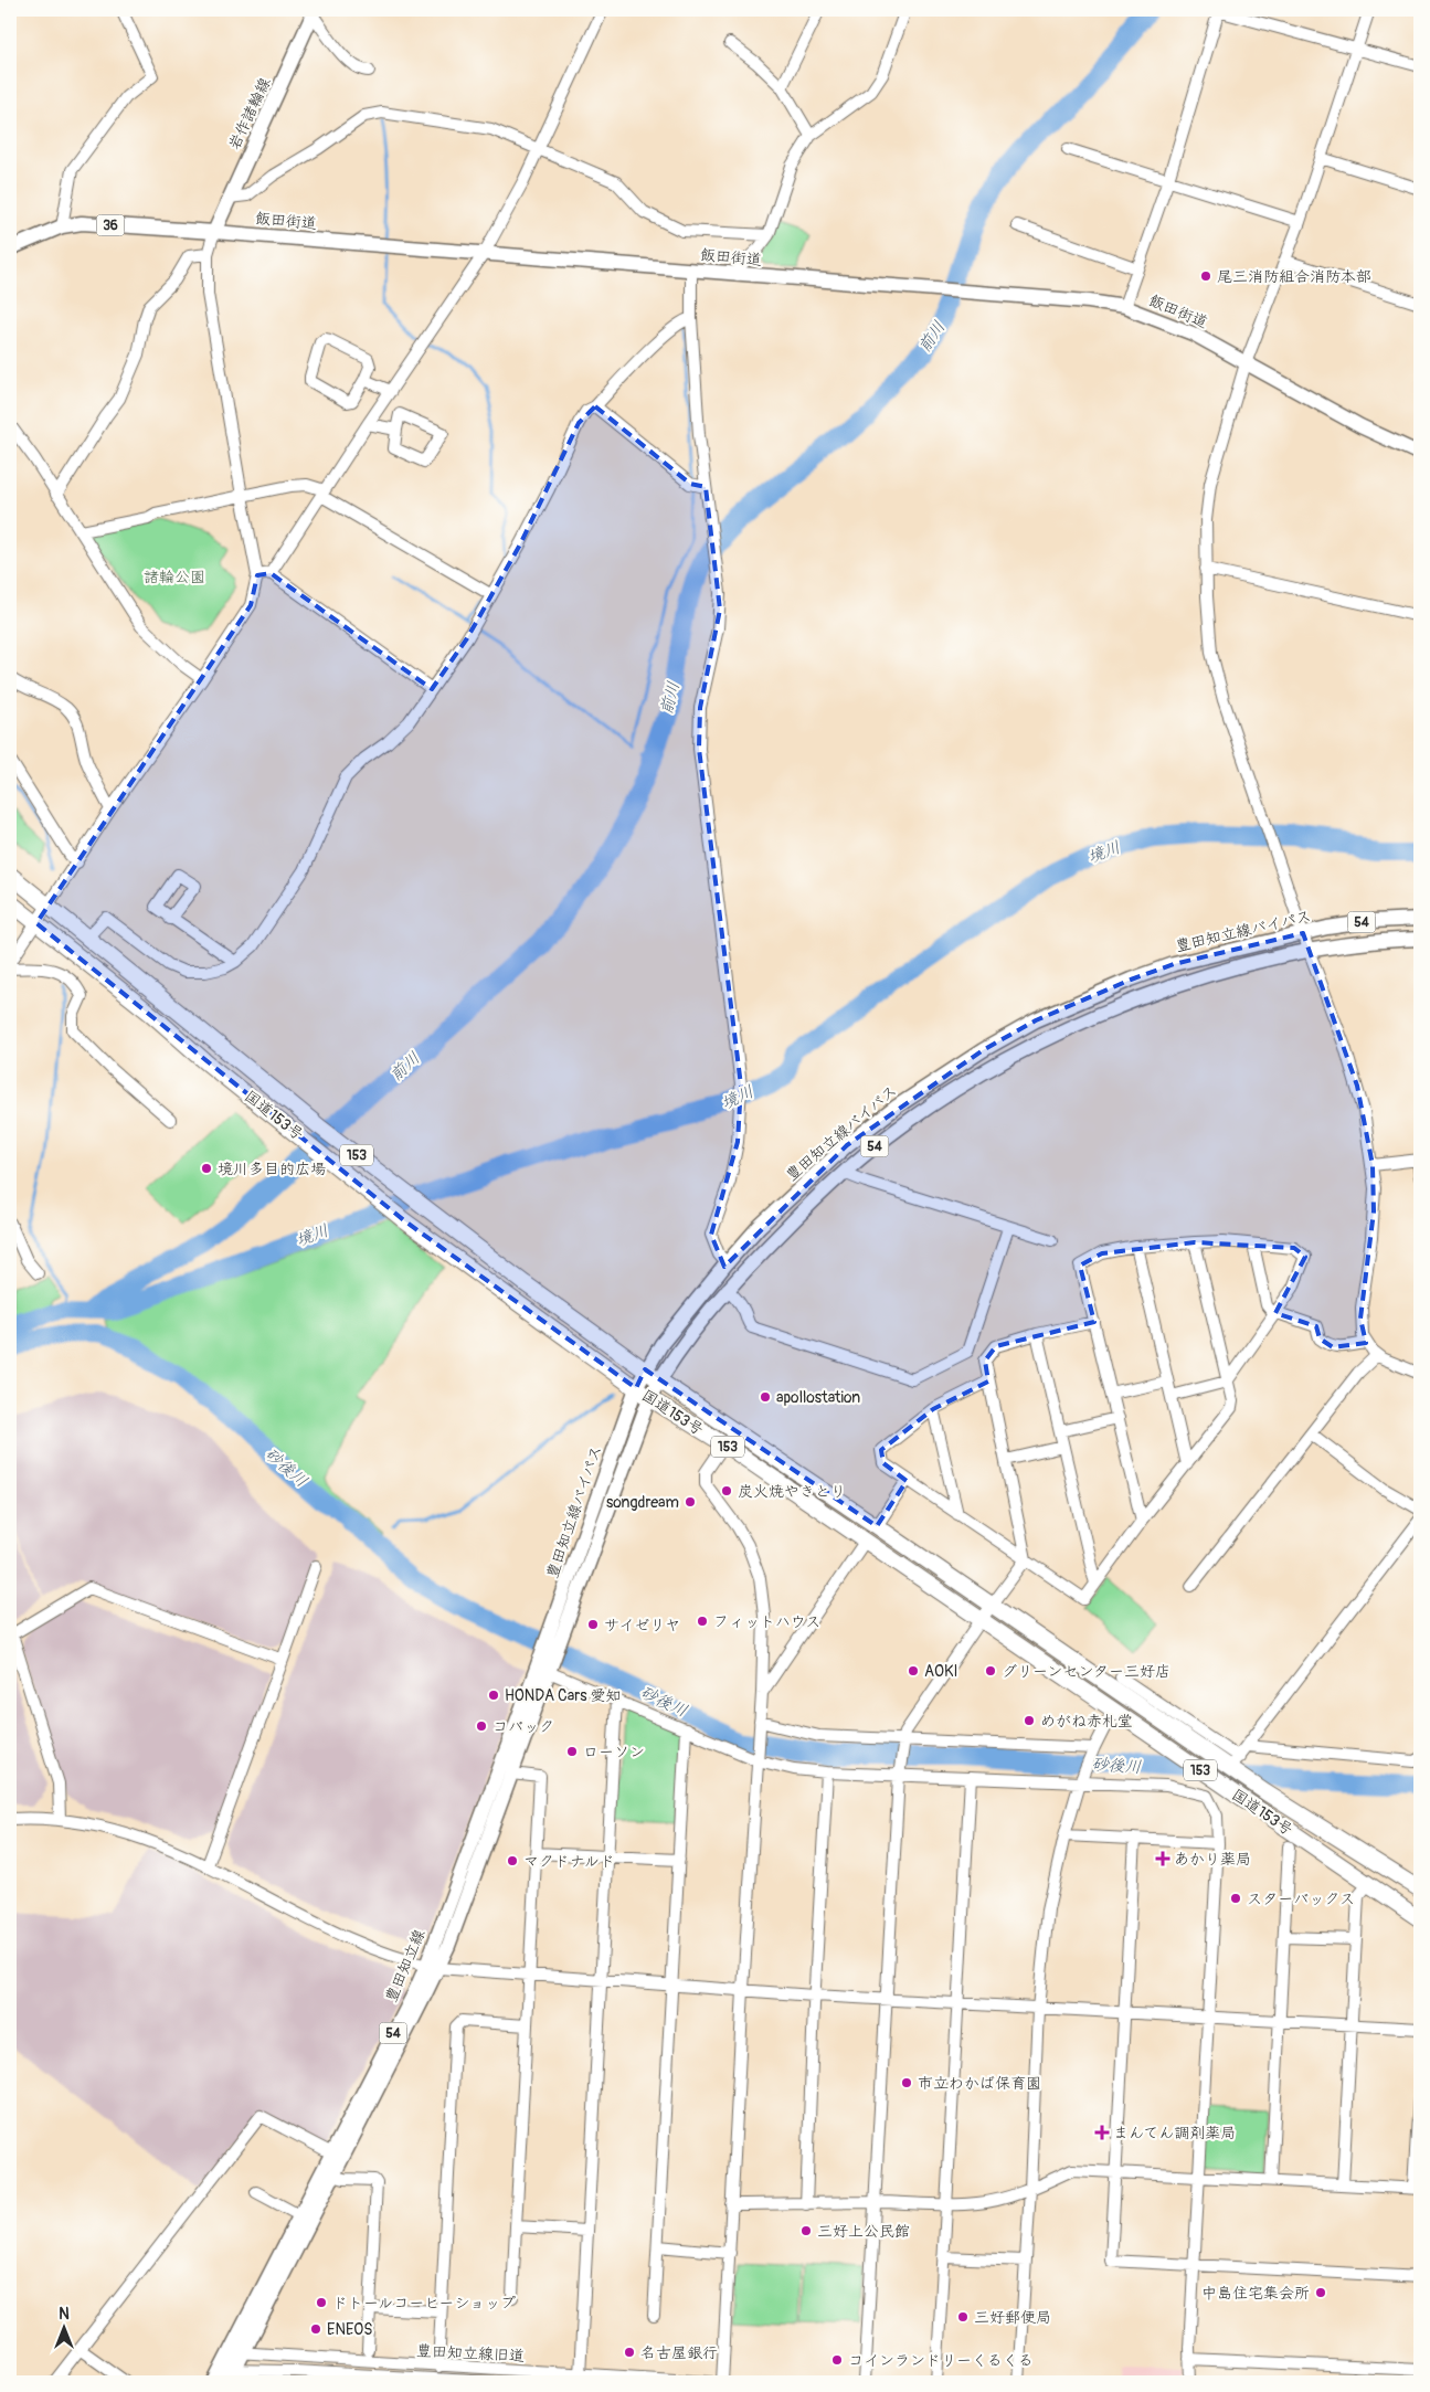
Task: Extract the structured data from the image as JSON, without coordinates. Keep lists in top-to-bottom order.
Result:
{
  "streets": {
    "highway": ["国道153号", "153"],
    "main road": [
      "岩作諸輪線",
      "飯田街道",
      "36",
      "54",
      "豊田知立線バイパス",
      "豊田知立線"
    ],
    "street": ["豊田知立線旧道"]
  },
  "crossings": [
    ["岩作諸輪線", "飯田街道"],
    ["豊田知立線バイパス", "国道153号"],
    ["豊田知立線バイパス", "豊田知立線"],
    ["豊田知立線", "豊田知立線旧道"]
  ],
  "water": ["前川", "境川", "砂後川"],
  "parks": ["諸輪公園"],
  "places": {
    "other": [
      "尾三消防組合消防本部",
      "境川多目的広場",
      "apollostation",
      "炭火焼やきとり",
      "songdream",
      "フィットハウス",
      "サイゼリヤ",
      "AOKI",
      "グリーンセンター三好店",
      "HONDA Cars 愛知",
      "めがね赤札堂",
      "コバック",
      "ローソン",
      "マクドナルド",
      "スターバックス",
      "市立わかば保育園",
      "三好上公民館",
      "中島住宅集会所",
      "ドトールコーヒーショップ",
      "三好郵便局",
      "ENEOS",
      "名古屋銀行",
      "コインランドリーくるくる"
    ],
    "health": ["あかり薬局", "まんてん調剤薬局"]
  },
  "north": "top"
}
